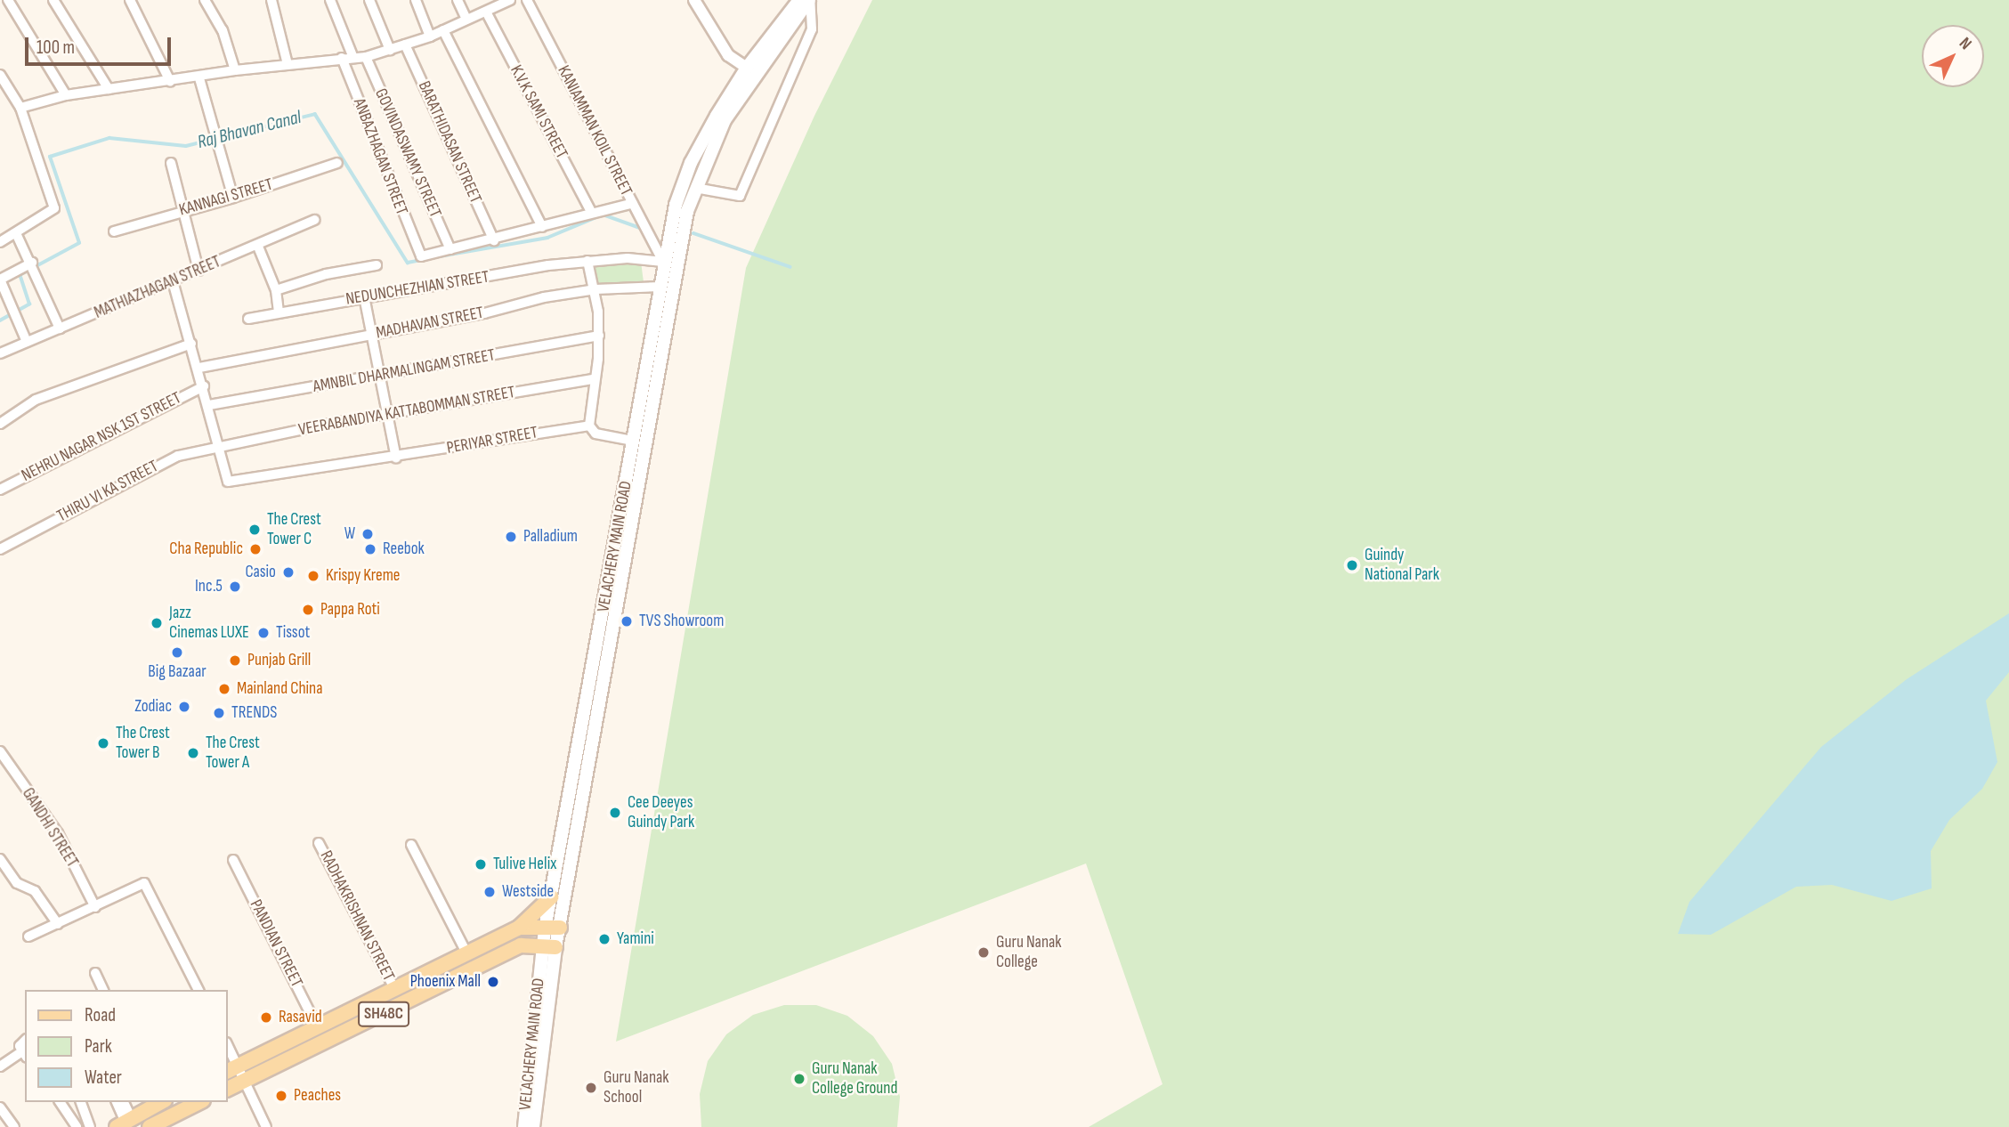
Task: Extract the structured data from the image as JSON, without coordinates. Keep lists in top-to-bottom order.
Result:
{
  "streets": {
    "main road": ["VELACHERY MAIN ROAD", "SH48C"],
    "street": [
      "K.V.K SAMI STREET",
      "KANIAMMAN KOIL STREET",
      "BARATHIDASAN STREET",
      "GOVINDASWAMY STREET",
      "ANBAZHAGAN STREET",
      "KANNAGI STREET",
      "MATHIAZHAGAN STREET",
      "NEDUNCHEZHIAN STREET",
      "MADHAVAN STREET",
      "AMNBIL DHARMALINGAM STREET",
      "VEERABANDIYA KATTABOMMAN STREET",
      "NEHRU NAGAR NSK 1ST STREET",
      "PERIYAR STREET",
      "THIRU VI KA STREET",
      "GANDHI STREET",
      "RADHAKRISHNAN STREET",
      "PANDIAN STREET"
    ]
  },
  "crossings": [
    ["KANIAMMAN KOIL STREET", "NEDUNCHEZHIAN STREET"],
    ["KANIAMMAN KOIL STREET", "VELACHERY MAIN ROAD"],
    ["GOVINDASWAMY STREET", "ANBAZHAGAN STREET"],
    ["NEDUNCHEZHIAN STREET", "VELACHERY MAIN ROAD"],
    ["MADHAVAN STREET", "VELACHERY MAIN ROAD"],
    ["VEERABANDIYA KATTABOMMAN STREET", "PERIYAR STREET"],
    ["VEERABANDIYA KATTABOMMAN STREET", "THIRU VI KA STREET"],
    ["PERIYAR STREET", "THIRU VI KA STREET"],
    ["VELACHERY MAIN ROAD", "SH48C"],
    ["RADHAKRISHNAN STREET", "SH48C"],
    ["PANDIAN STREET", "SH48C"]
  ],
  "water": ["Raj Bhavan Canal"],
  "places": [
    "The Crest Tower C",
    "W",
    "Palladium",
    "Cha Republic",
    "Reebok",
    "Guindy National Park",
    "Casio",
    "Krispy Kreme",
    "Inc.5",
    "Pappa Roti",
    "TVS Showroom",
    "Jazz Cinemas LUXE",
    "Tissot",
    "Big Bazaar",
    "Punjab Grill",
    "Mainland China",
    "Zodiac",
    "TRENDS",
    "The Crest Tower B",
    "The Crest Tower A",
    "Cee Deeyes Guindy Park",
    "Tulive Helix",
    "Westside",
    "Yamini",
    "Guru Nanak College",
    "Phoenix Mall",
    "Rasavid",
    "Guru Nanak College Ground",
    "Guru Nanak School",
    "Peaches"
  ],
  "legend": ["Road", "Park", "Water"],
  "scale_bar": "100 m",
  "north": "top right"
}
